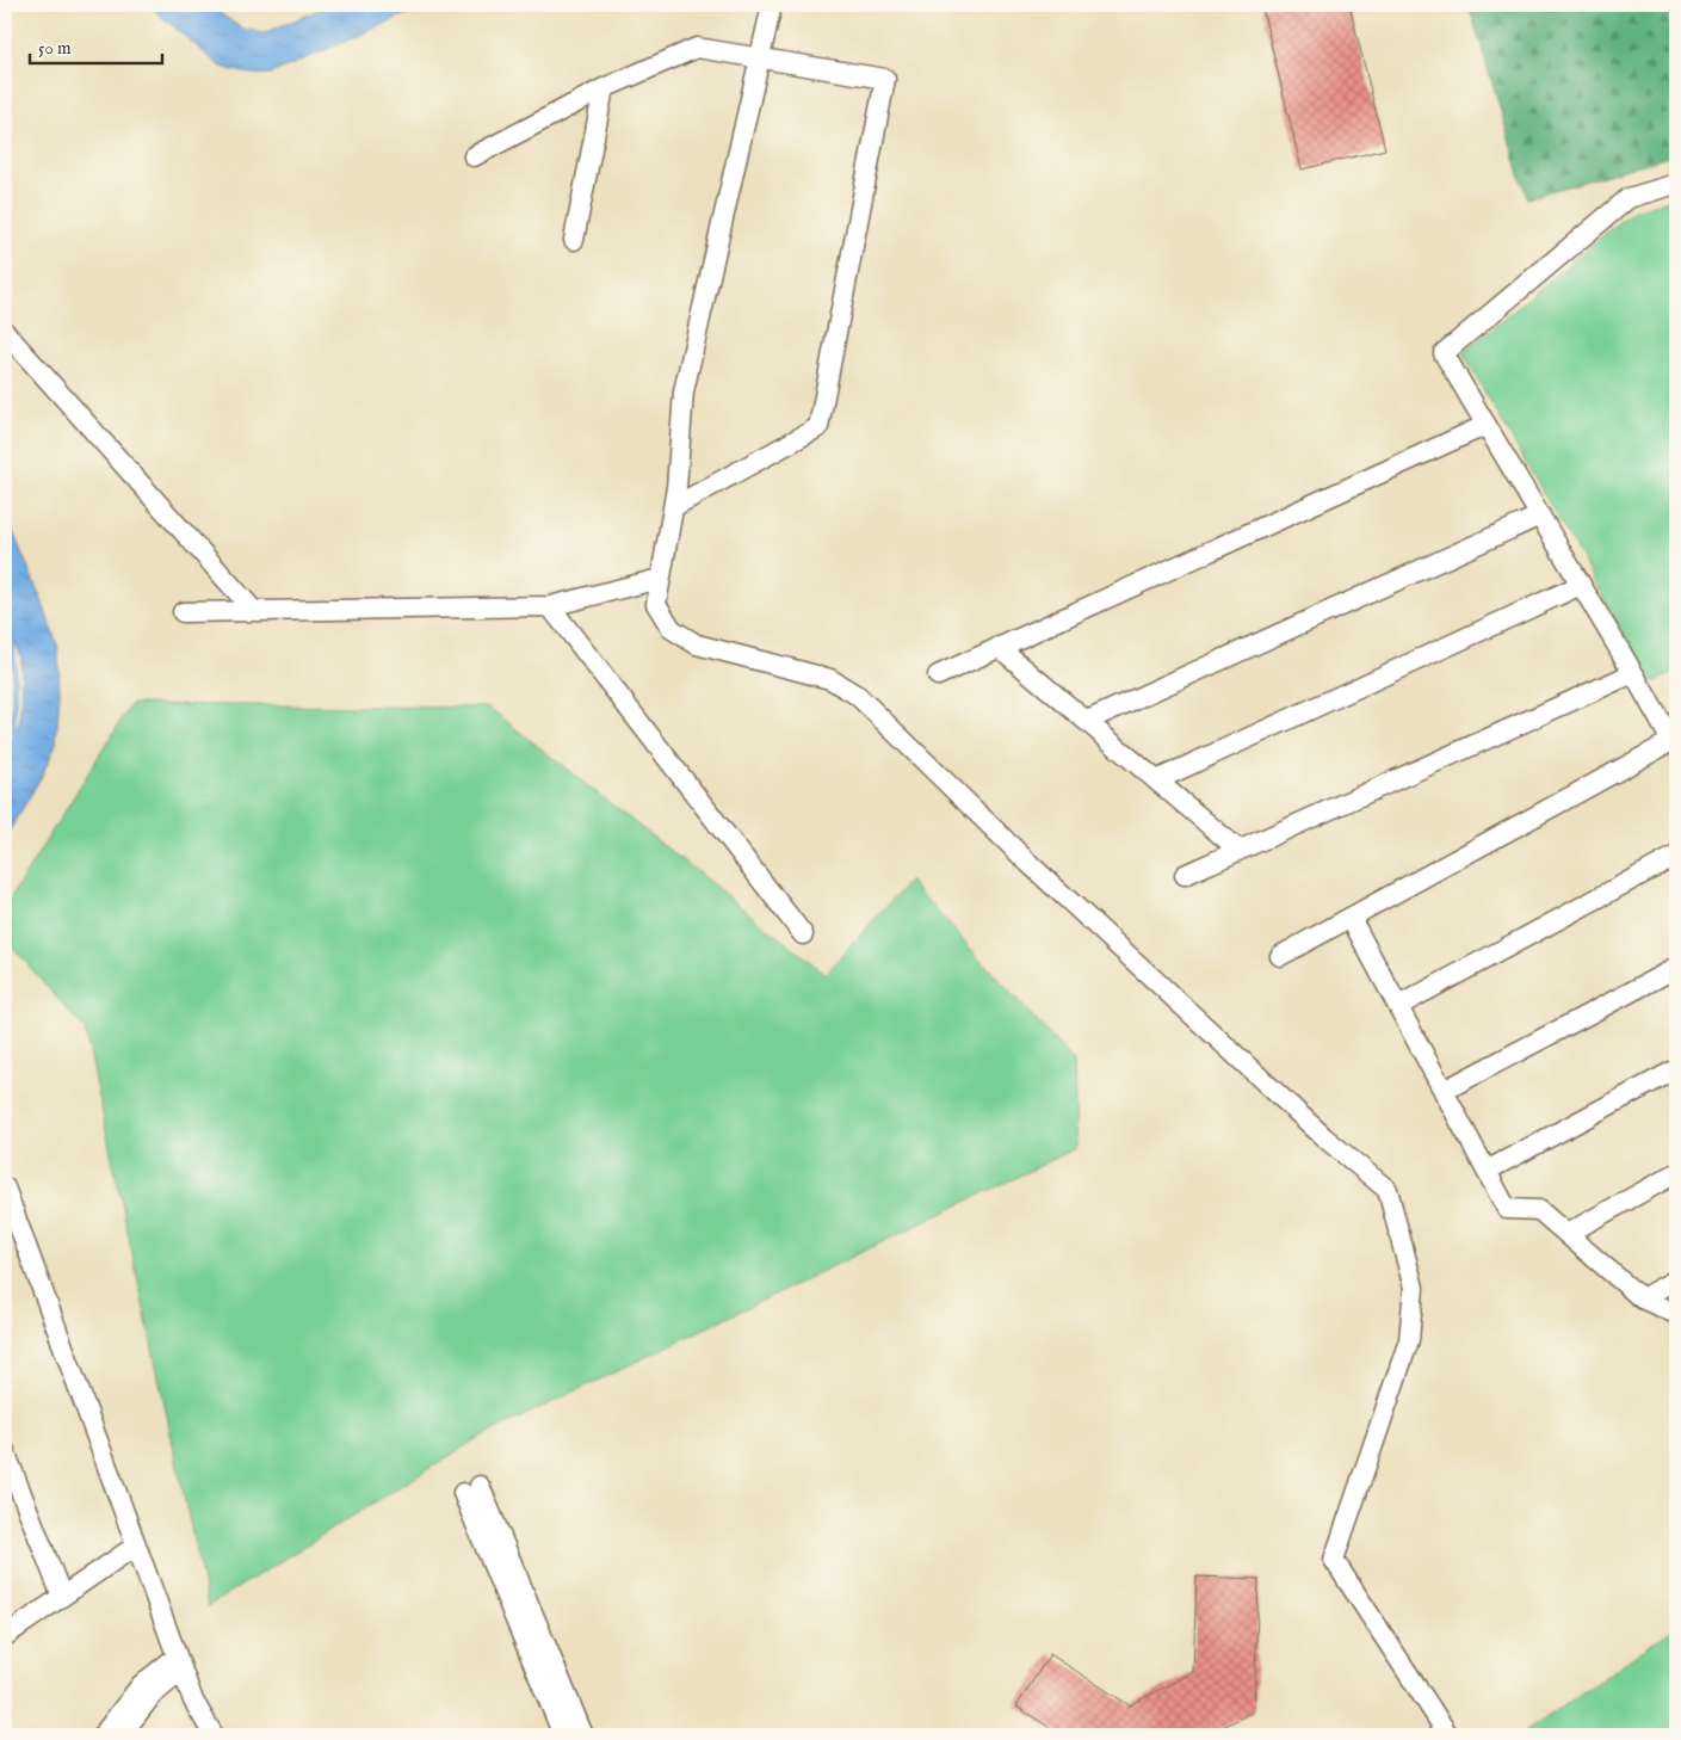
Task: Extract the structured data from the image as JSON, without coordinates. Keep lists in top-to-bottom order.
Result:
{
  "scale_bar": "50 m"
}
